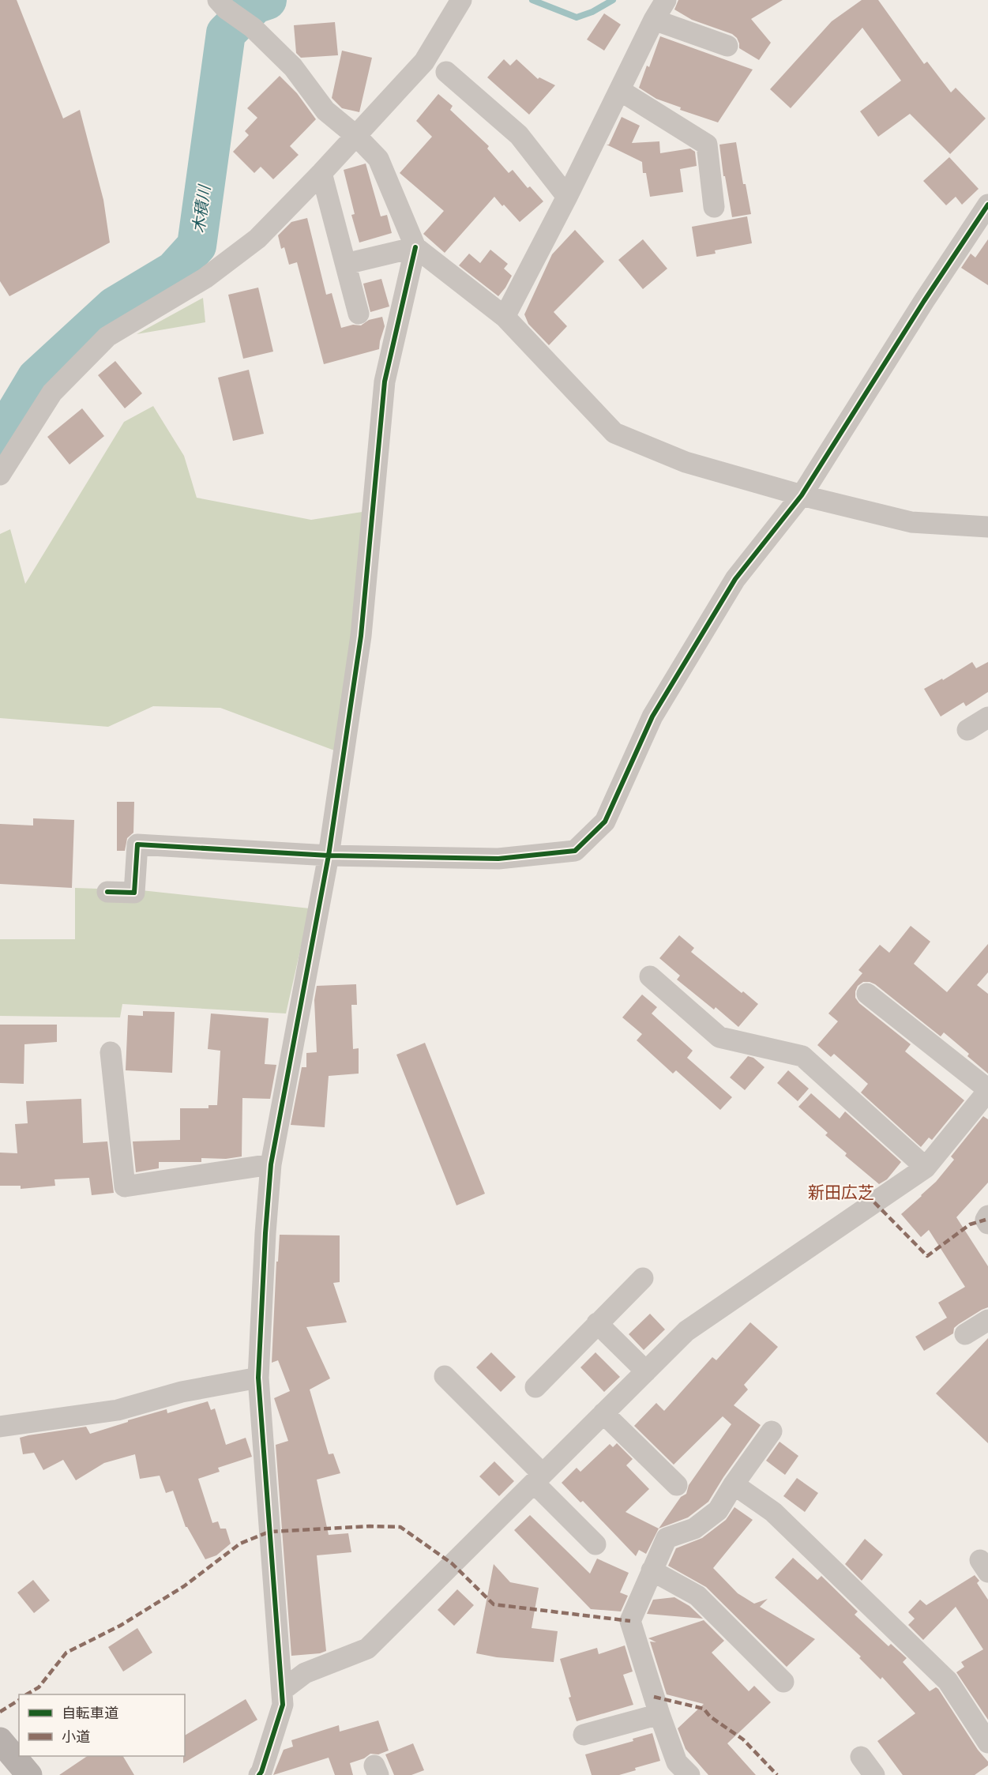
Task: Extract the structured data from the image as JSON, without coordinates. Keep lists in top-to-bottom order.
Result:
{
  "districts": ["新田広芝"],
  "water": ["木積川"],
  "legend": ["自転車道", "小道"]
}
